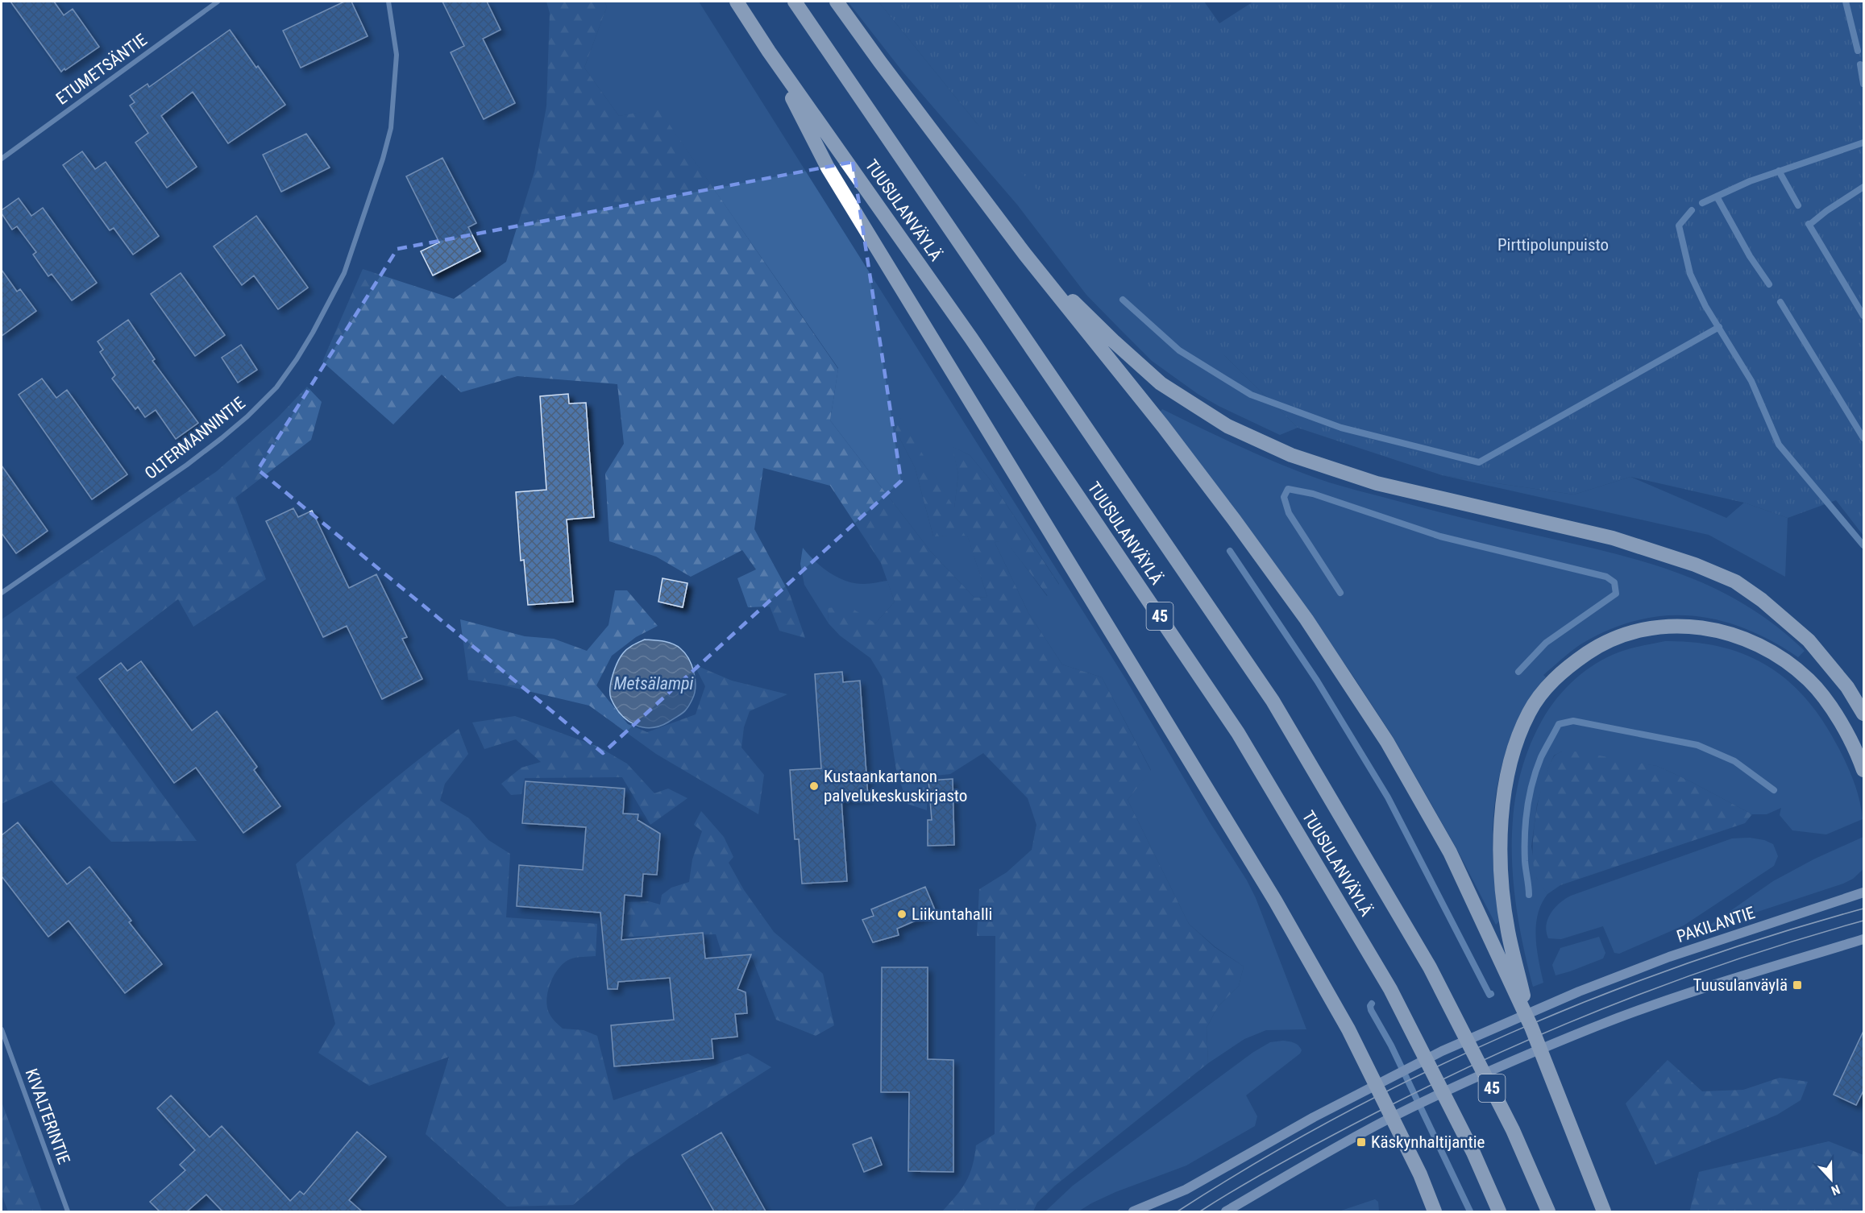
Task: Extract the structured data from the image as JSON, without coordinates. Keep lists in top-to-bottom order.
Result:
{
  "streets": {
    "highway": ["TUUSULANVÄYLÄ", "45"],
    "main road": ["PAKILANTIE"],
    "street": ["ETUMETSÄNTIE", "OLTERMANNINTIE", "KIVALTERINTIE"]
  },
  "water": ["Metsälampi"],
  "parks": ["Pirttipolunpuisto"],
  "places": {
    "other": ["Kustaankartanon palvelukeskuskirjasto", "Liikuntahalli"],
    "transit": ["Tuusulanväylä", "Käskynhaltijantie"]
  },
  "north": "bottom"
}
